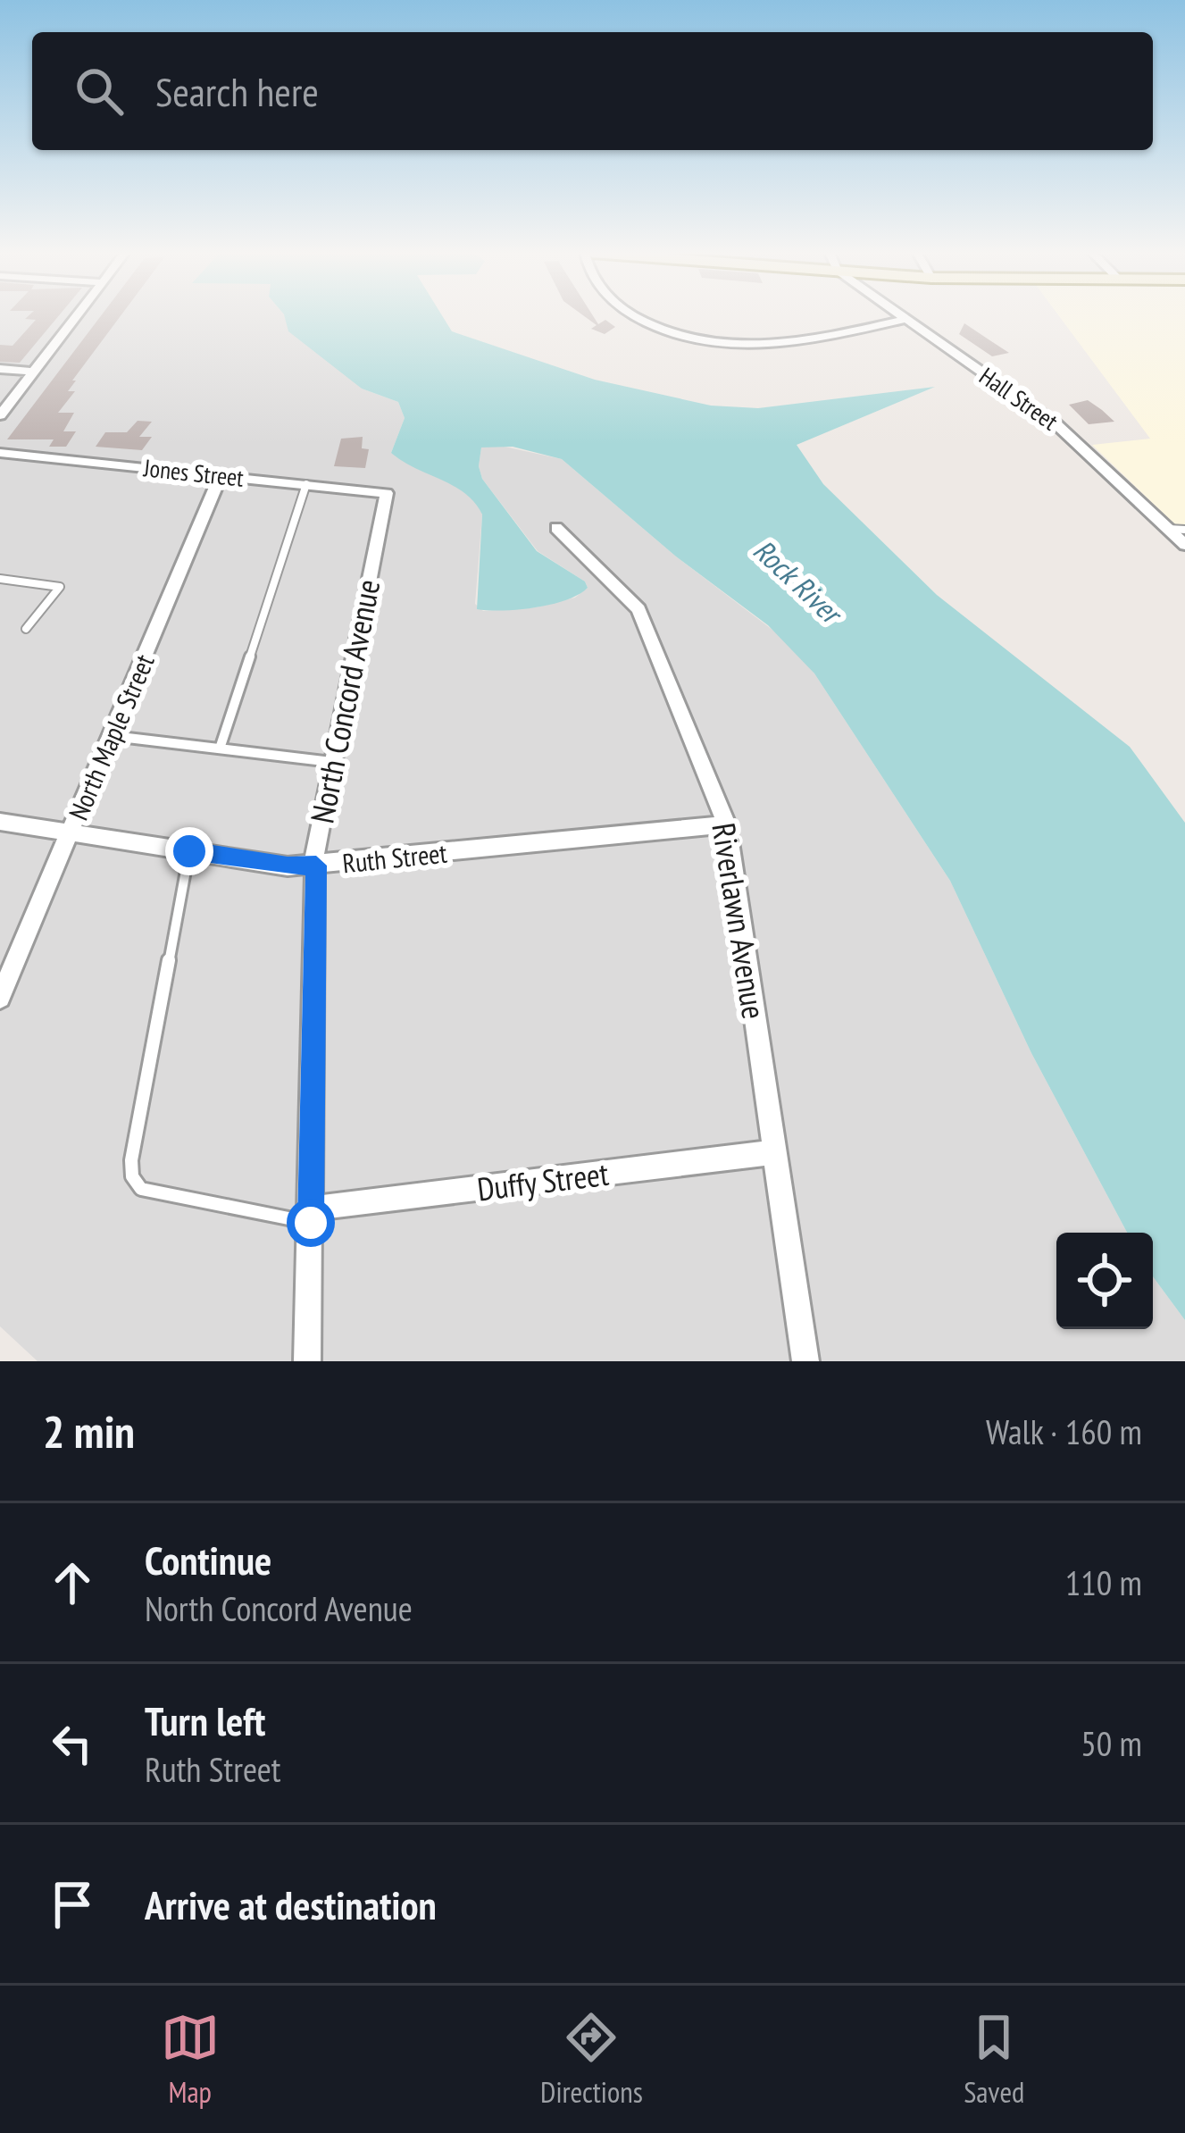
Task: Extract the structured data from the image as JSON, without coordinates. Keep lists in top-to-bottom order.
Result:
{
  "streets": {
    "street": [
      "Hall Street",
      "Jones Street",
      "North Concord Avenue",
      "North Maple Street",
      "Ruth Street",
      "Riverlawn Avenue",
      "Duffy Street"
    ]
  },
  "crossings": [
    ["Jones Street", "North Concord Avenue"],
    ["Jones Street", "North Maple Street"],
    ["North Concord Avenue", "Ruth Street"],
    ["North Concord Avenue", "Duffy Street"],
    ["North Maple Street", "Ruth Street"],
    ["Ruth Street", "Riverlawn Avenue"],
    ["Riverlawn Avenue", "Duffy Street"]
  ],
  "water": ["Rock River"],
  "page": {
    "search": "Search here",
    "heading": ["2 min", "Walk · 160 m"],
    "list": [
      ["Continue", "North Concord Avenue", "110 m"],
      ["Turn left", "Ruth Street", "50 m"],
      "Arrive at destination"
    ],
    "nav": ["Map", "Directions", "Saved"]
  }
}
